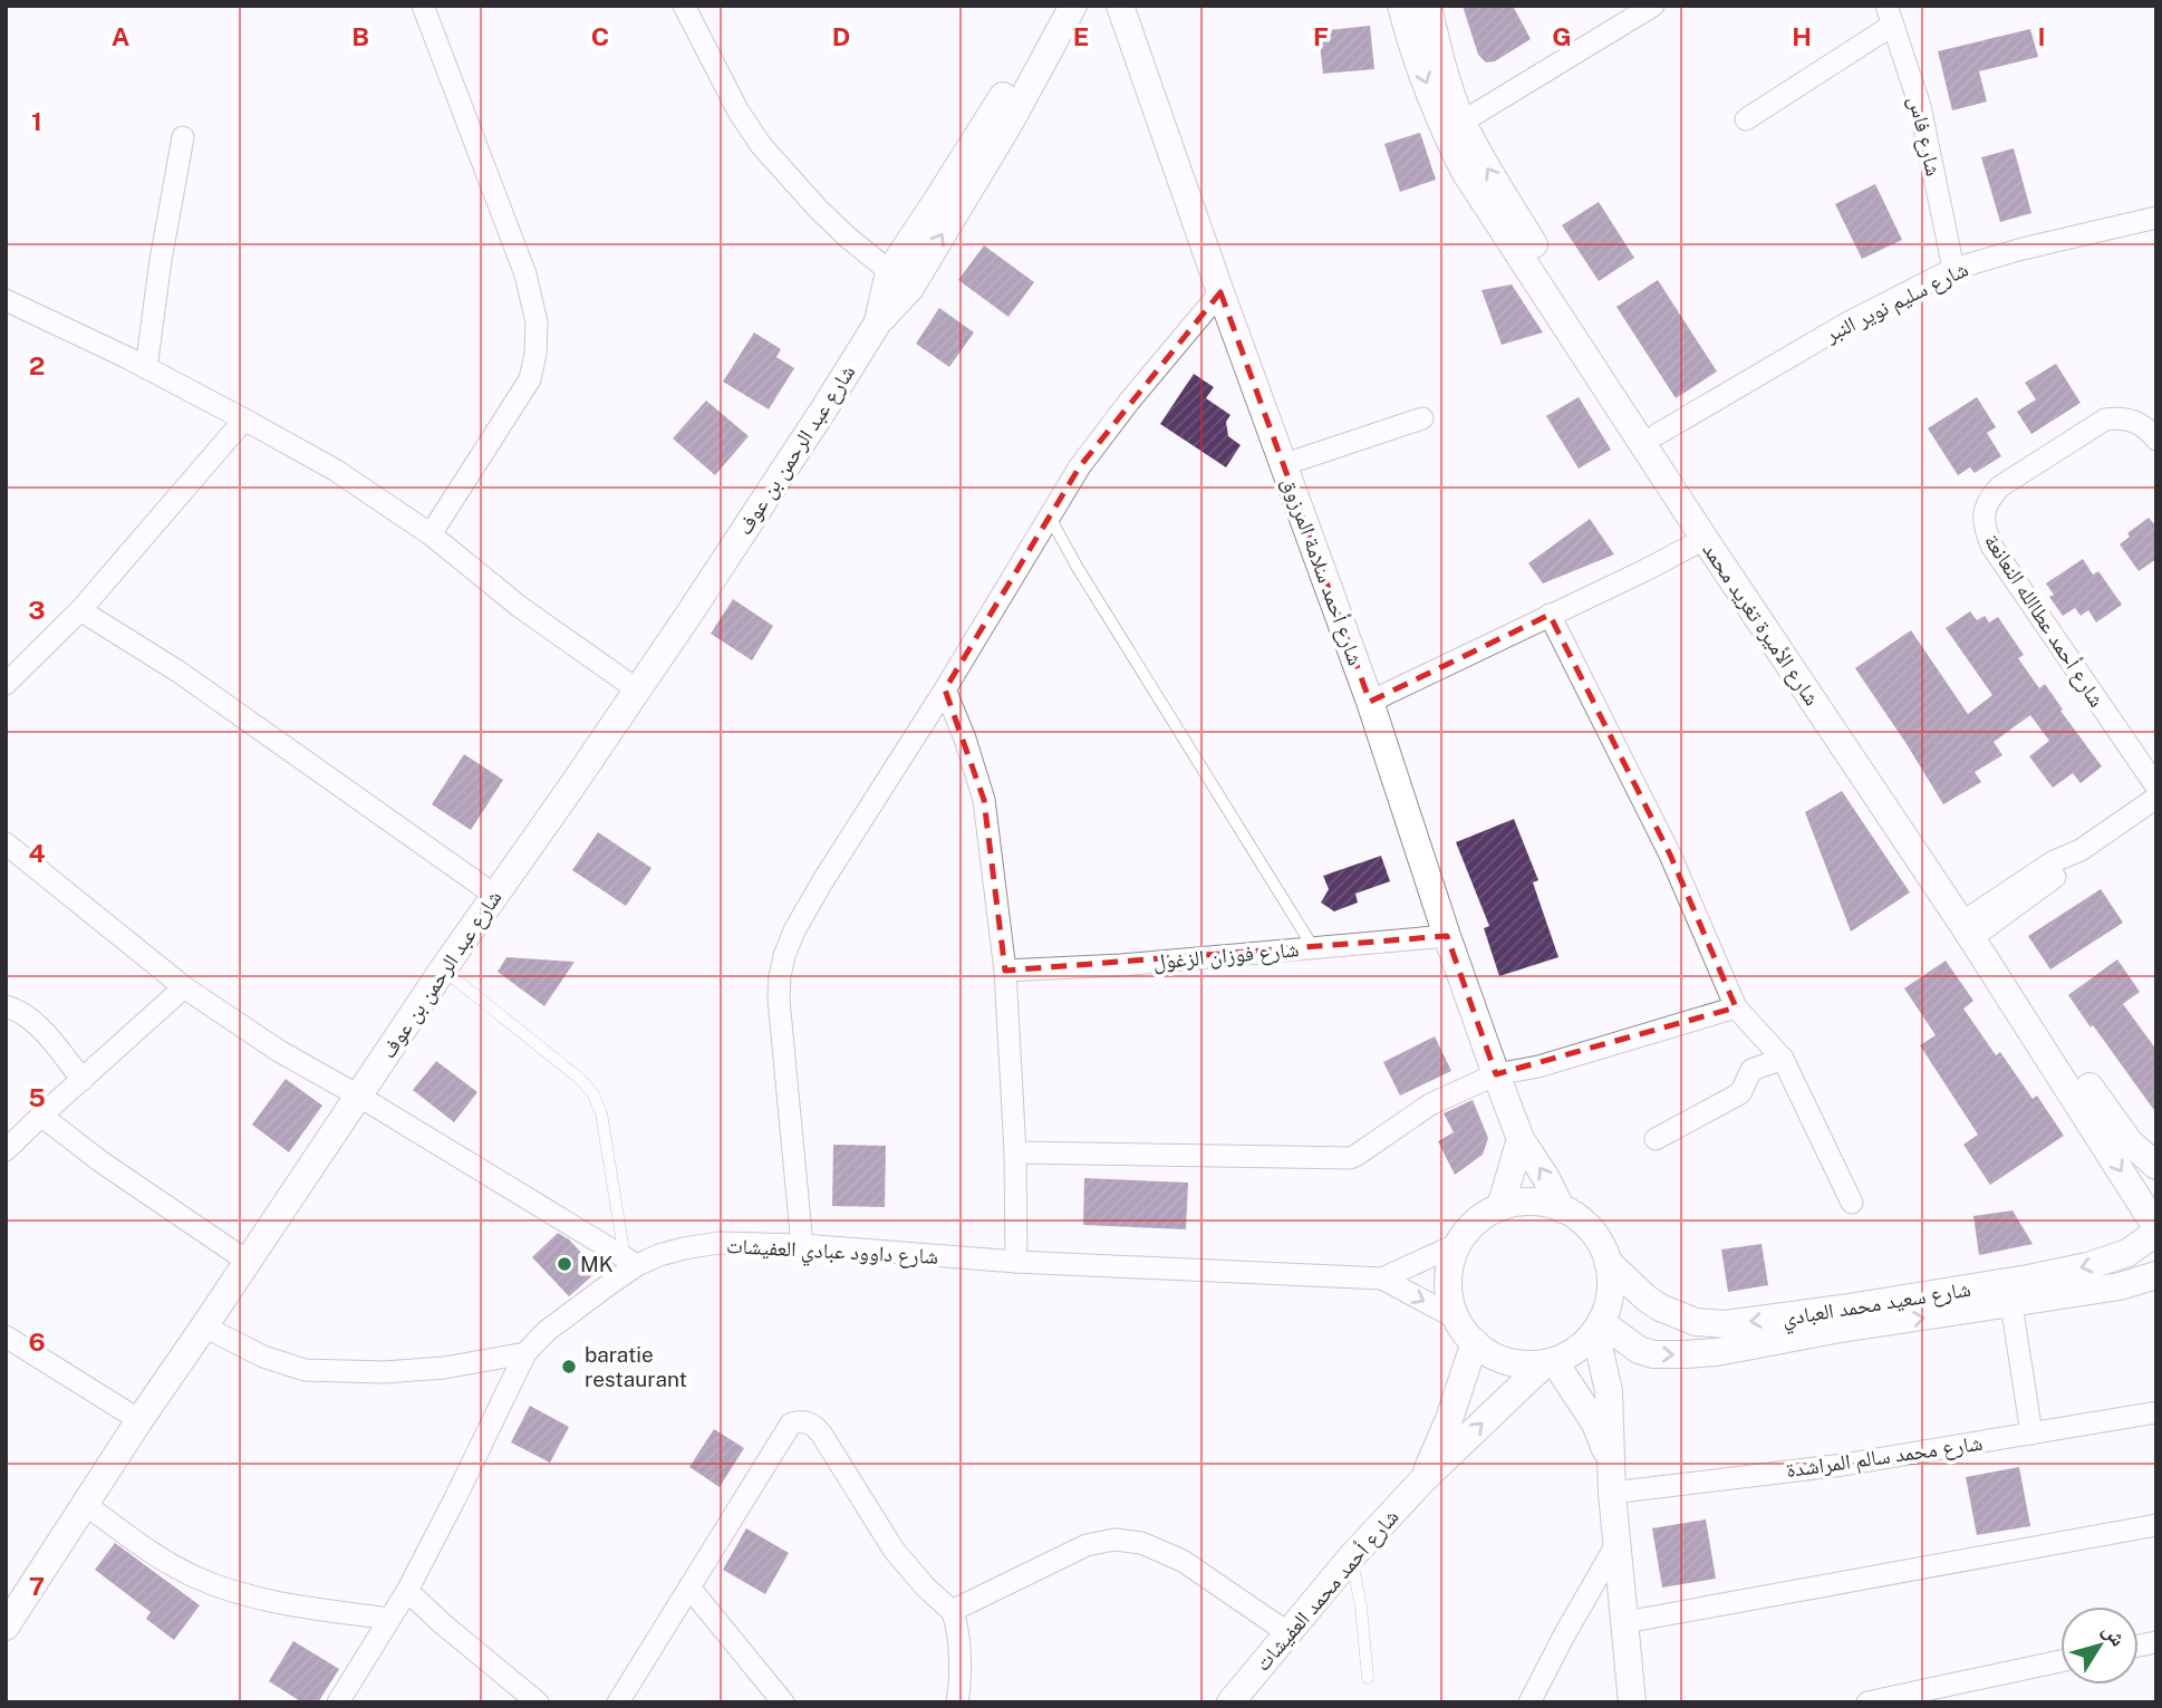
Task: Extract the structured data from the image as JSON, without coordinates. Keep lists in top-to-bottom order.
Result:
{
  "streets": {
    "street": [
      "شارع فاس",
      "شارع سليم نوير النبر",
      "شارع عبد الرحمن بن عوف",
      "شارع أحمد سلامة المرزوق",
      "شارع أحمد عطاالله النعانعة",
      "شارع الأميرة تغريد محمد",
      "شارع فوزان الزغول",
      "شارع داوود عبادي العفيشات",
      "شارع سعيد محمد العبادي",
      "شارع محمد سالم المراشدة",
      "شارع أحمد محمد العفيشات"
    ]
  },
  "crossings": [
    ["شارع فاس", "شارع سليم نوير النبر"],
    ["شارع سليم نوير النبر", "شارع الأميرة تغريد محمد"],
    ["شارع أحمد سلامة المرزوق", "شارع فوزان الزغول"],
    ["شارع أحمد سلامة المرزوق", "شارع داوود عبادي العفيشات"],
    ["شارع أحمد سلامة المرزوق", "شارع سعيد محمد العبادي"],
    ["شارع أحمد سلامة المرزوق", "شارع أحمد محمد العفيشات"],
    ["شارع الأميرة تغريد محمد", "شارع سعيد محمد العبادي"],
    ["شارع داوود عبادي العفيشات", "شارع سعيد محمد العبادي"],
    ["شارع داوود عبادي العفيشات", "شارع أحمد محمد العفيشات"],
    ["شارع سعيد محمد العبادي", "شارع أحمد محمد العفيشات"]
  ],
  "places": ["MK", "baratie restaurant"],
  "north": "top right",
  "grid": {
    "columns": [
      "A",
      "B",
      "C",
      "D",
      "E",
      "F",
      "G",
      "H",
      "I"
    ],
    "rows": [
      "1",
      "2",
      "3",
      "4",
      "5",
      "6",
      "7"
    ]
  }
}
